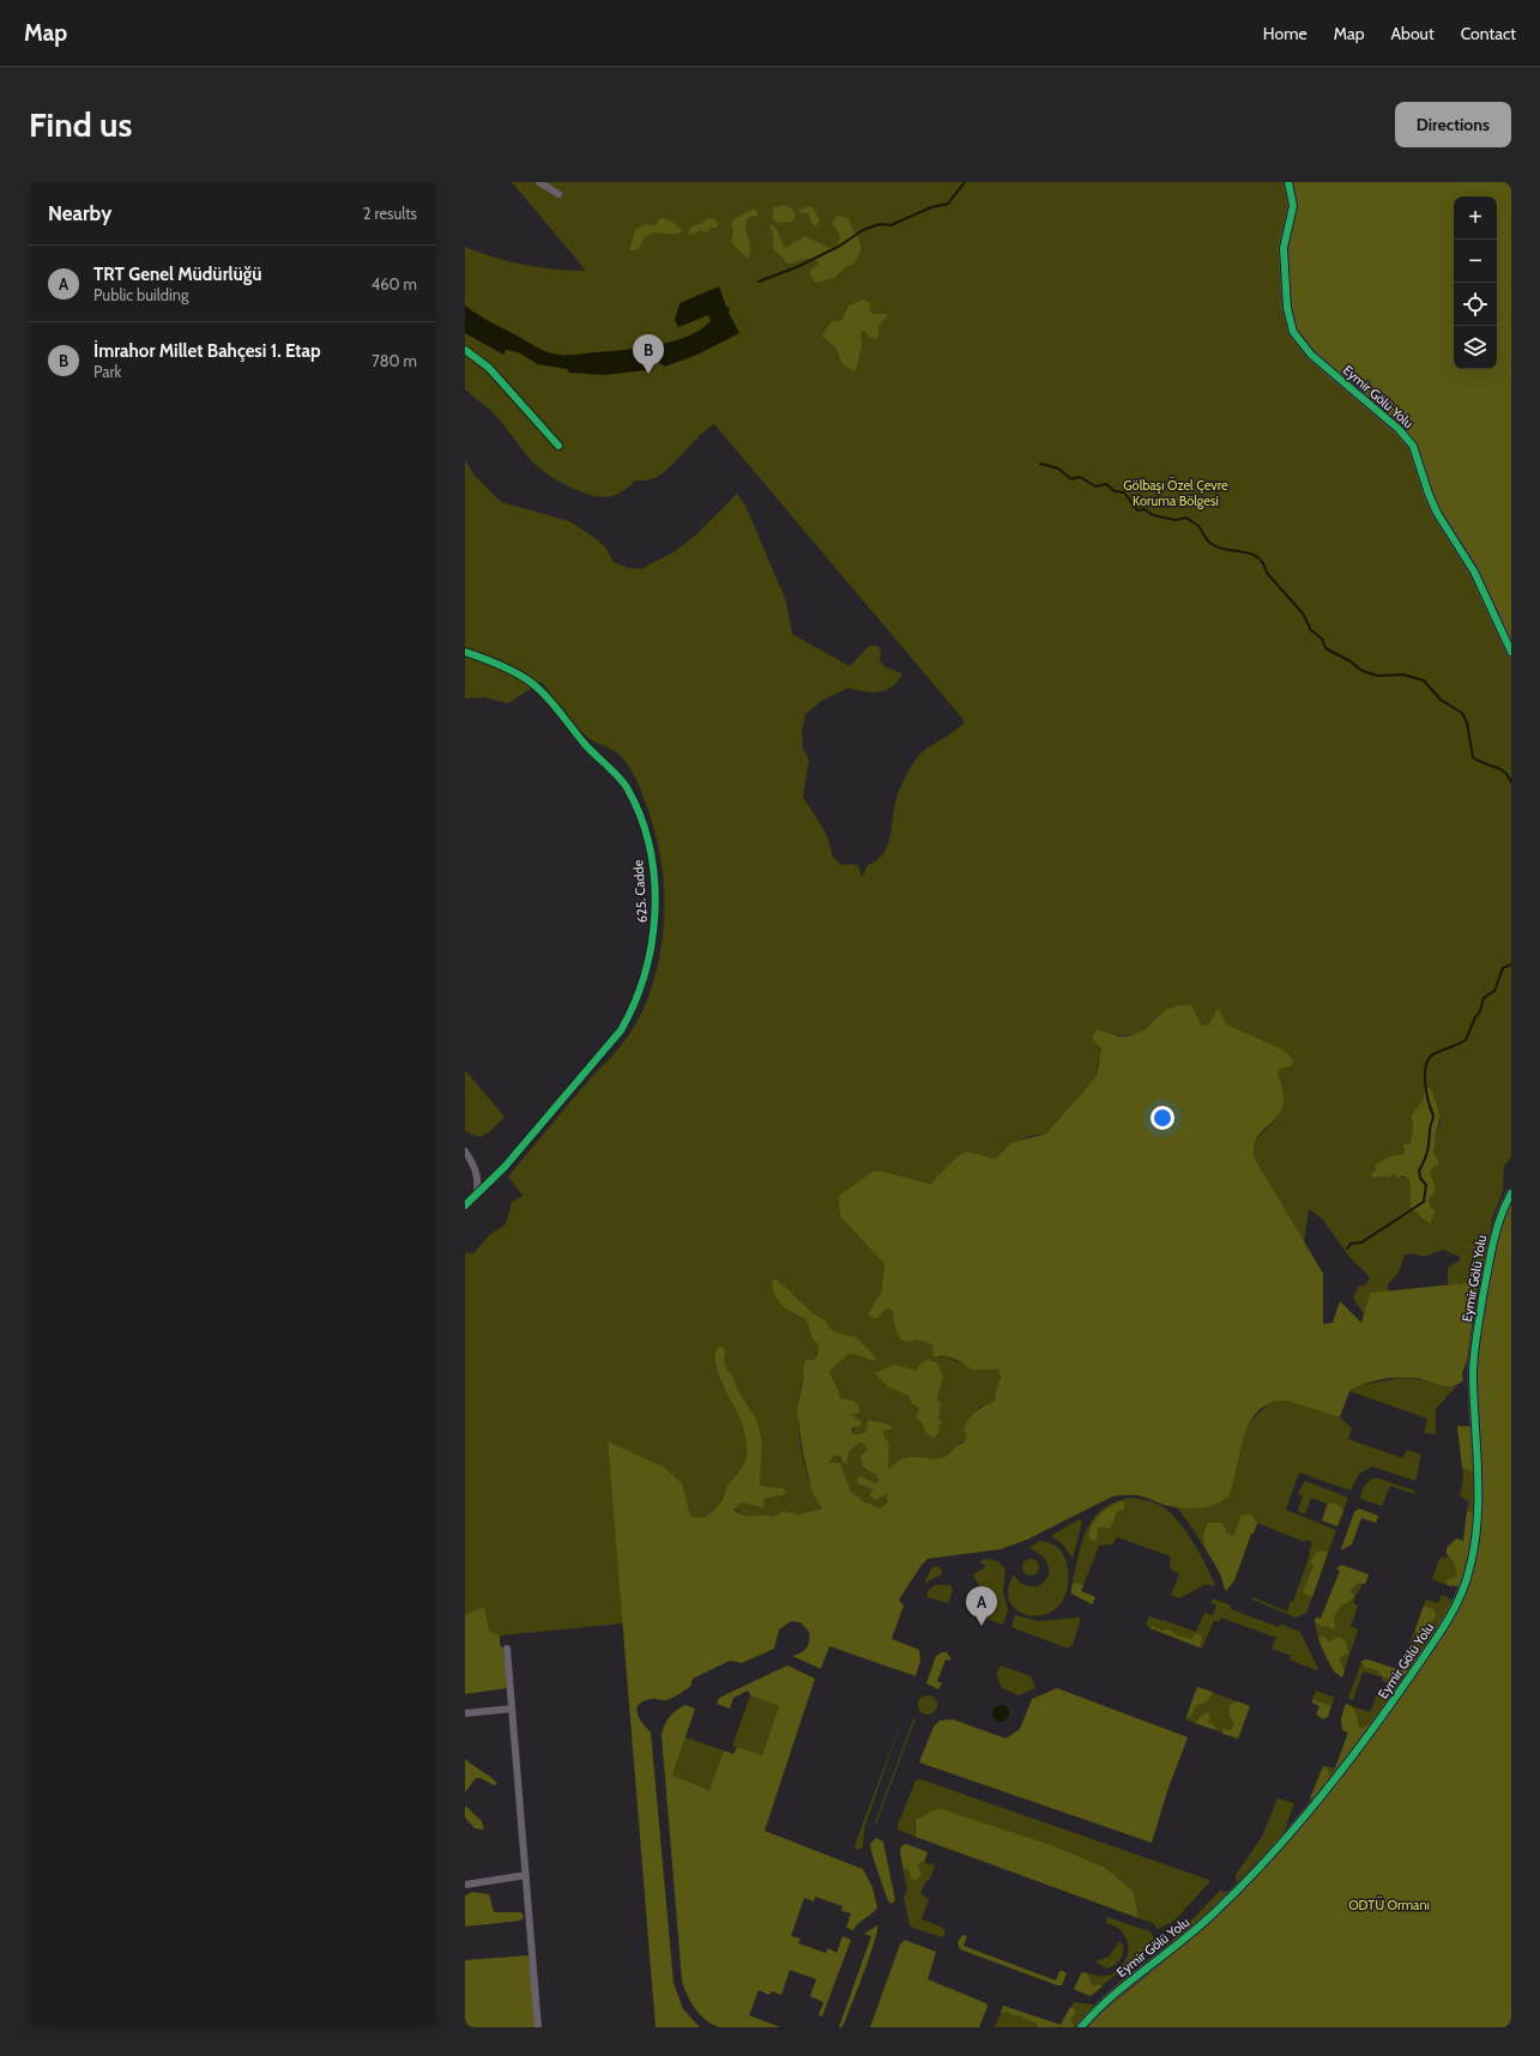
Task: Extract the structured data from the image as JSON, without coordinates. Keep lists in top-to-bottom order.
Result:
{
  "streets": {
    "street": ["Eymir Gölü Yolu", "625. Cadde"]
  },
  "parks": ["Gölbaşı Özel Çevre Koruma Bölgesi", "ODTÜ Ormanı"],
  "page": {
    "header": "Map",
    "nav": [
      "Home",
      "Map",
      "About",
      "Contact"
    ],
    "buttons": "Directions",
    "title": "Find us",
    "heading": ["Nearby", "2 results"],
    "map_buttons": ["+", "−"],
    "list": [
      {
        "mark": "A",
        "name": "TRT Genel Müdürlüğü",
        "note": "Public building",
        "value": "460 m"
      },
      {
        "mark": "B",
        "name": "İmrahor Millet Bahçesi 1. Etap",
        "note": "Park",
        "value": "780 m"
      }
    ],
    "pins": ["B", "A"]
  }
}
